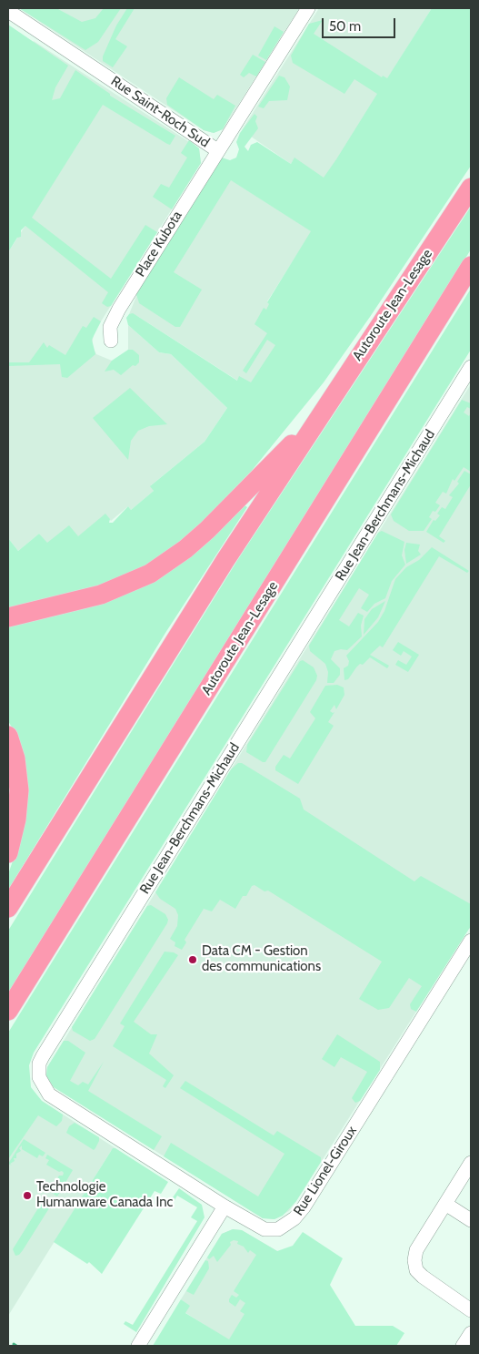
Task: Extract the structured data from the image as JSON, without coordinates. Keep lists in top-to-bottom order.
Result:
{
  "streets": {
    "highway": ["Autoroute Jean-Lesage"],
    "street": [
      "Rue Saint-Roch Sud",
      "Place Kubota",
      "Rue Jean-Berchmans-Michaud",
      "Rue Lionel-Giroux"
    ]
  },
  "crossings": [
    ["Rue Saint-Roch Sud", "Place Kubota"],
    ["Rue Jean-Berchmans-Michaud", "Rue Lionel-Giroux"]
  ],
  "places": ["Data CM - Gestion des communications", "Technologie Humanware Canada Inc"],
  "scale_bar": "50 m"
}
